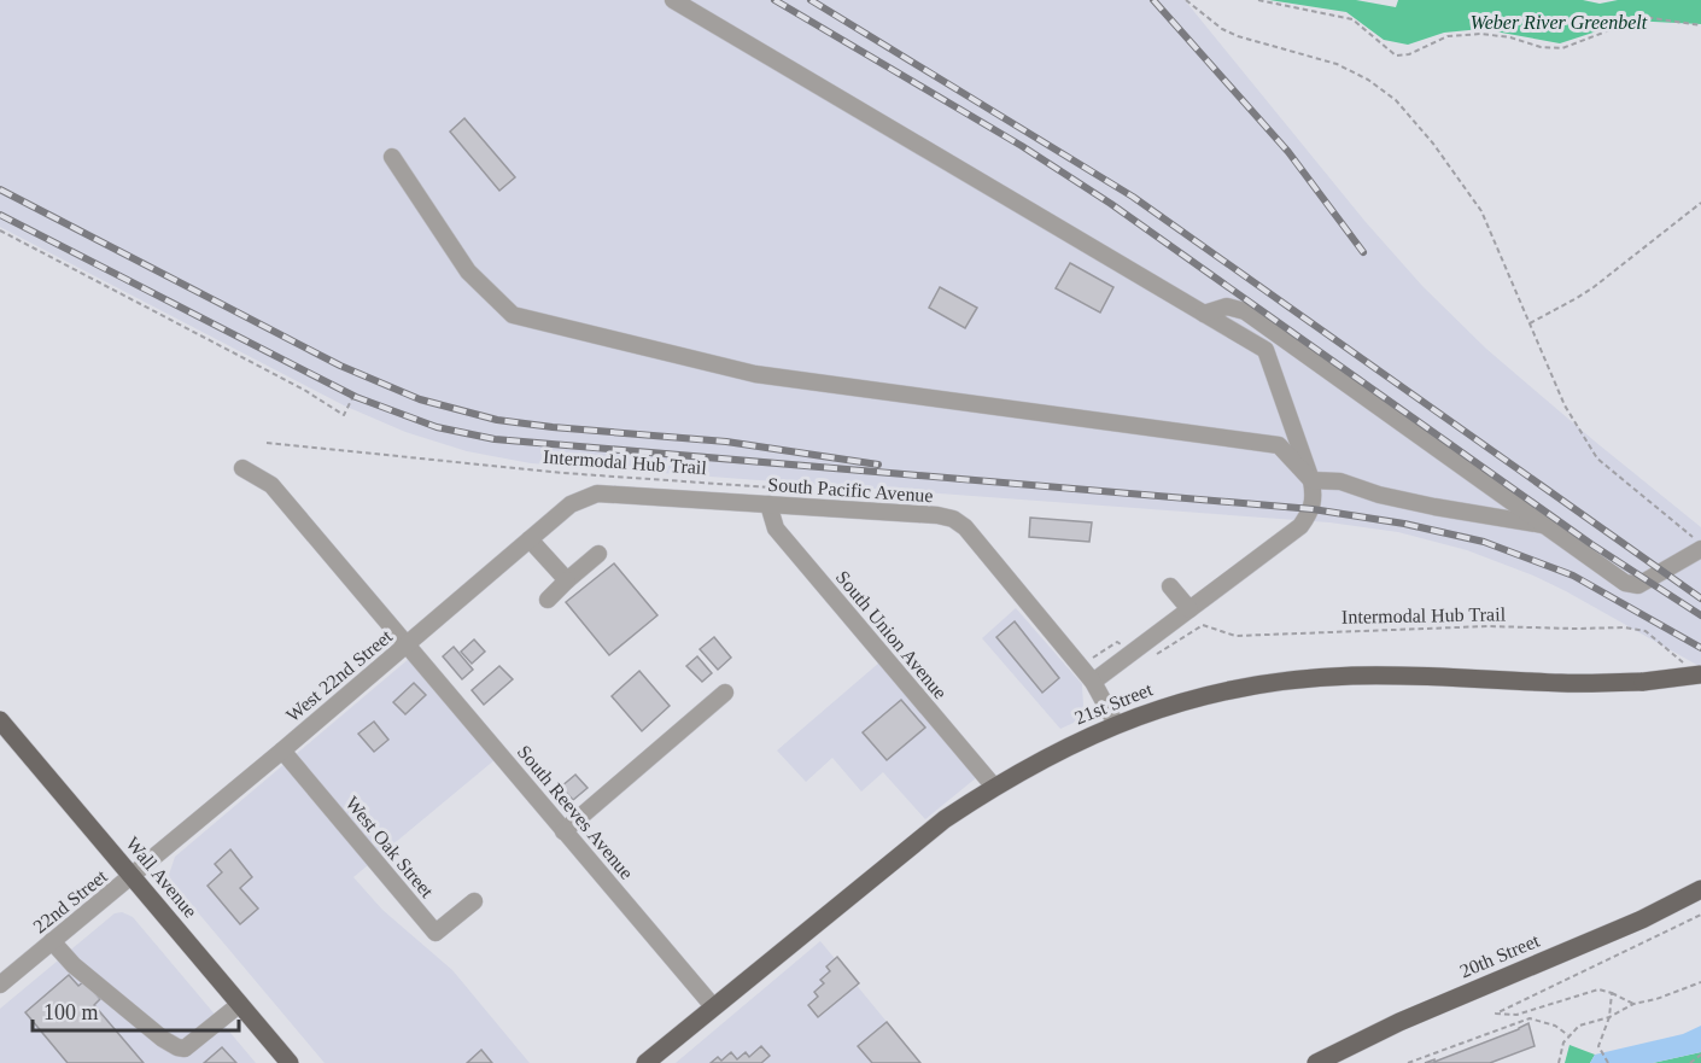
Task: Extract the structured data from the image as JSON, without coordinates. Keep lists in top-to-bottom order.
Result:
{
  "streets": {
    "main road": ["21st Street", "Wall Avenue", "20th Street"],
    "street": [
      "South Pacific Avenue",
      "South Union Avenue",
      "West 22nd Street",
      "South Reeves Avenue",
      "West Oak Street",
      "22nd Street"
    ],
    "path": ["Intermodal Hub Trail"]
  },
  "crossings": [
    ["Intermodal Hub Trail", "21st Street"],
    ["South Pacific Avenue", "South Union Avenue"],
    ["South Pacific Avenue", "West 22nd Street"],
    ["South Pacific Avenue", "21st Street"],
    ["South Union Avenue", "21st Street"],
    ["West 22nd Street", "South Reeves Avenue"],
    ["West 22nd Street", "West Oak Street"],
    ["West 22nd Street", "Wall Avenue"],
    ["West 22nd Street", "22nd Street"],
    ["21st Street", "South Reeves Avenue"],
    ["Wall Avenue", "22nd Street"]
  ],
  "parks": ["Weber River Greenbelt"],
  "scale_bar": "100 m"
}
